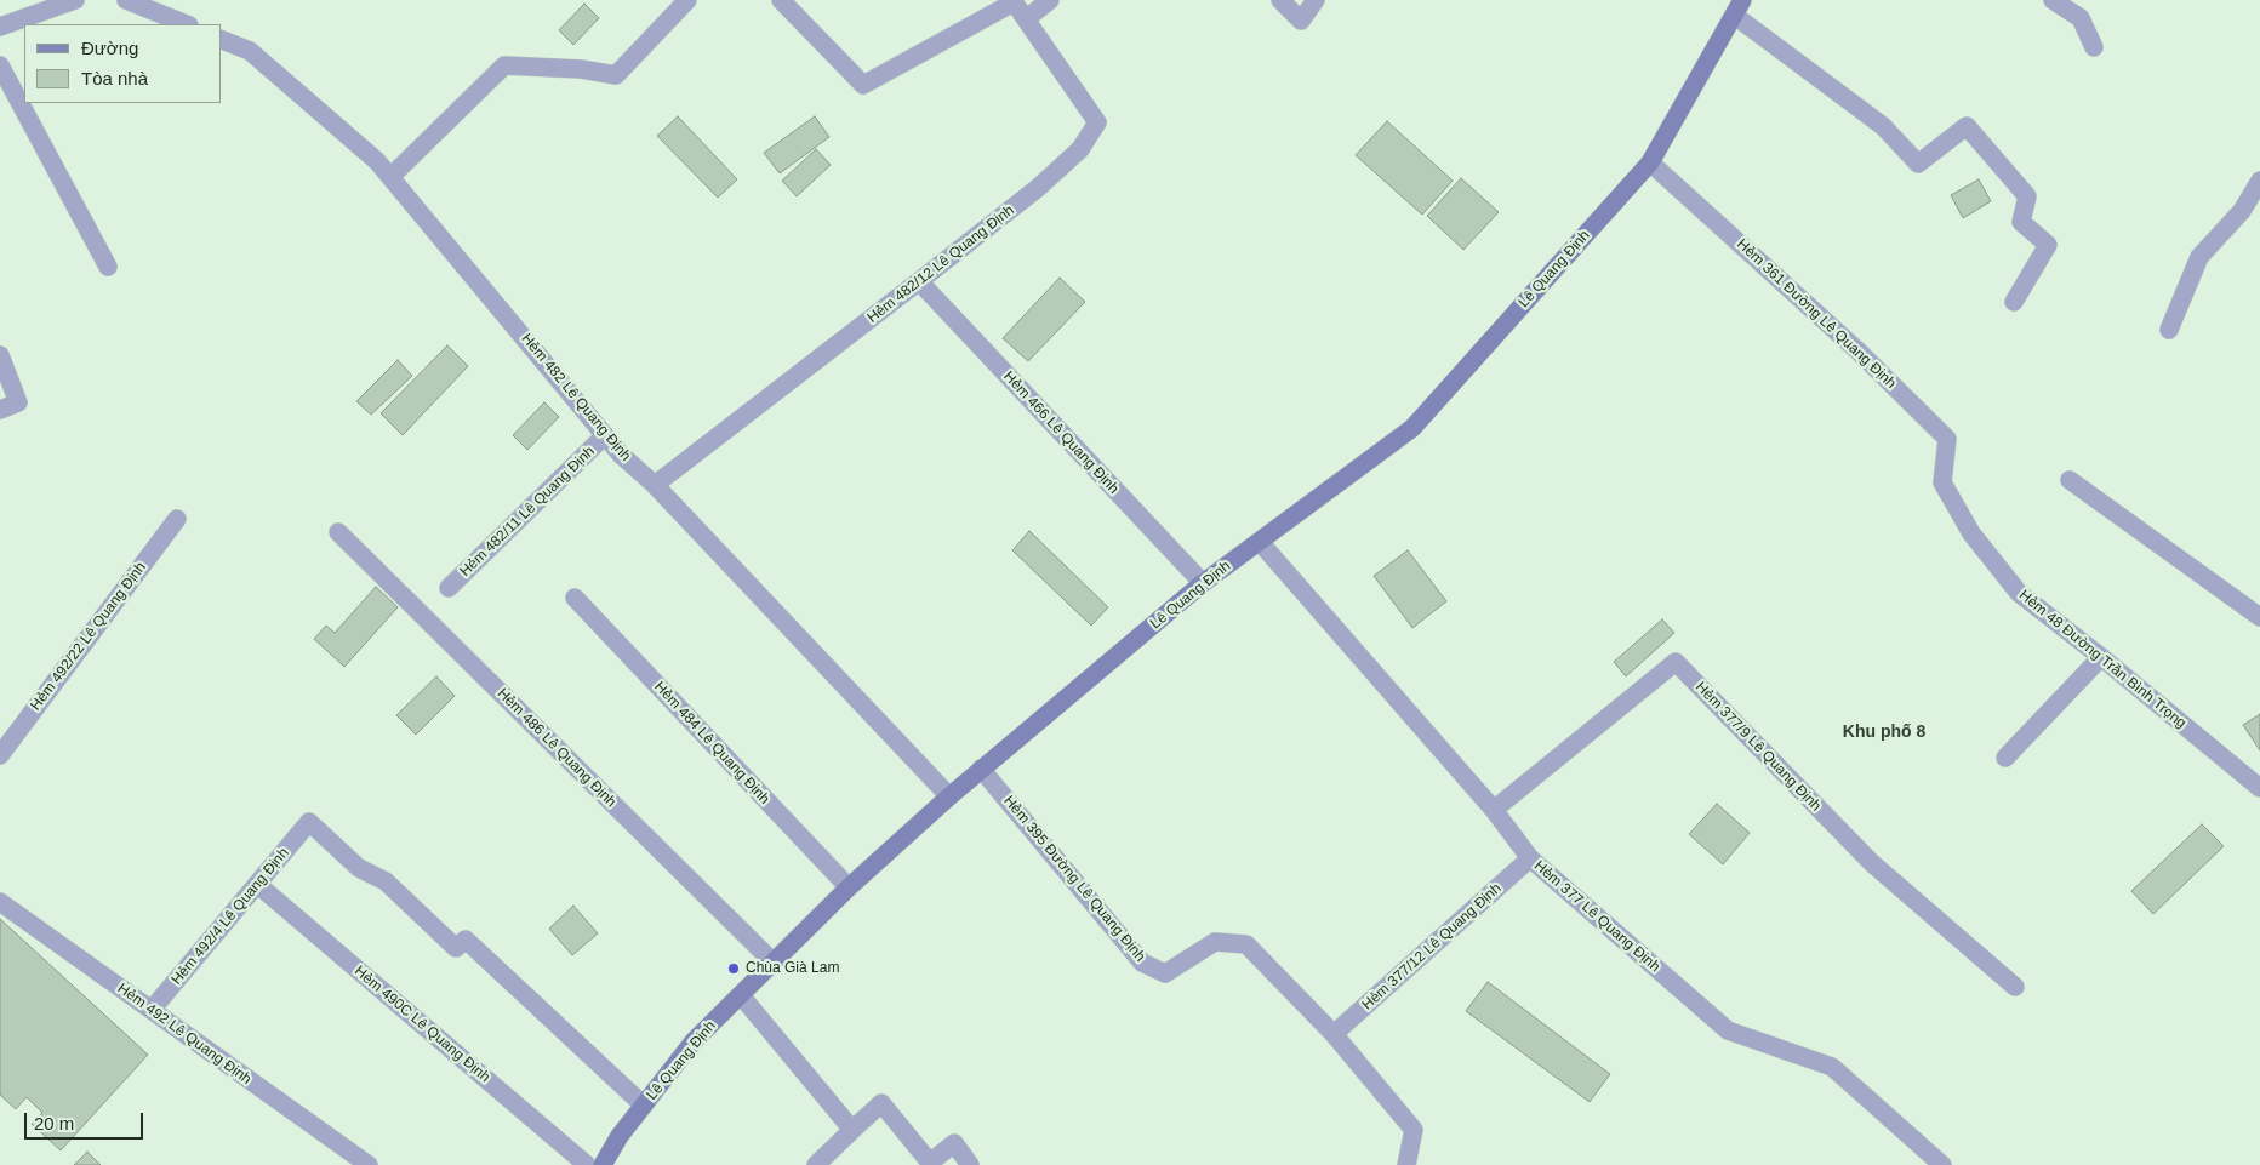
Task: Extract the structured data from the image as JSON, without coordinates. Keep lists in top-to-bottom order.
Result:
{
  "streets": {
    "main road": ["Lê Quang Định"],
    "street": [
      "Hẻm 482/12 Lê Quang Định",
      "Hẻm 361 Đường Lê Quang Định",
      "Hẻm 482 Lê Quang Định",
      "Hẻm 466 Lê Quang Định",
      "Hẻm 482/11 Lê Quang Định",
      "Hẻm 492/22 Lê Quang Định",
      "Hẻm 48 Đường Trần Bình Trọng",
      "Hẻm 484 Lê Quang Định",
      "Hẻm 377/9 Lê Quang Định",
      "Hẻm 486 Lê Quang Định",
      "Hẻm 395 Đường Lê Quang Định",
      "Hẻm 492/4 Lê Quang Định",
      "Hẻm 377 Lê Quang Định",
      "Hẻm 377/12 Lê Quang Định",
      "Hẻm 490C Lê Quang Định",
      "Hẻm 492 Lê Quang Định"
    ]
  },
  "crossings": [
    ["Hẻm 482/12 Lê Quang Định", "Hẻm 482 Lê Quang Định"],
    ["Hẻm 482/12 Lê Quang Định", "Hẻm 466 Lê Quang Định"],
    ["Lê Quang Định", "Hẻm 361 Đường Lê Quang Định"],
    ["Lê Quang Định", "Hẻm 482 Lê Quang Định"],
    ["Lê Quang Định", "Hẻm 466 Lê Quang Định"],
    ["Lê Quang Định", "Hẻm 484 Lê Quang Định"],
    ["Lê Quang Định", "Hẻm 486 Lê Quang Định"],
    ["Lê Quang Định", "Hẻm 395 Đường Lê Quang Định"],
    ["Lê Quang Định", "Hẻm 492/4 Lê Quang Định"],
    ["Lê Quang Định", "Hẻm 377 Lê Quang Định"],
    ["Hẻm 361 Đường Lê Quang Định", "Hẻm 48 Đường Trần Bình Trọng"],
    ["Hẻm 482 Lê Quang Định", "Hẻm 482/11 Lê Quang Định"],
    ["Hẻm 377/9 Lê Quang Định", "Hẻm 377 Lê Quang Định"],
    ["Hẻm 395 Đường Lê Quang Định", "Hẻm 377/12 Lê Quang Định"],
    ["Hẻm 492/4 Lê Quang Định", "Hẻm 490C Lê Quang Định"],
    ["Hẻm 492/4 Lê Quang Định", "Hẻm 492 Lê Quang Định"],
    ["Hẻm 377 Lê Quang Định", "Hẻm 377/12 Lê Quang Định"]
  ],
  "districts": ["Khu phố 8"],
  "places": ["Chùa Già Lam"],
  "legend": ["Đường", "Tòa nhà"],
  "scale_bar": "20 m"
}
